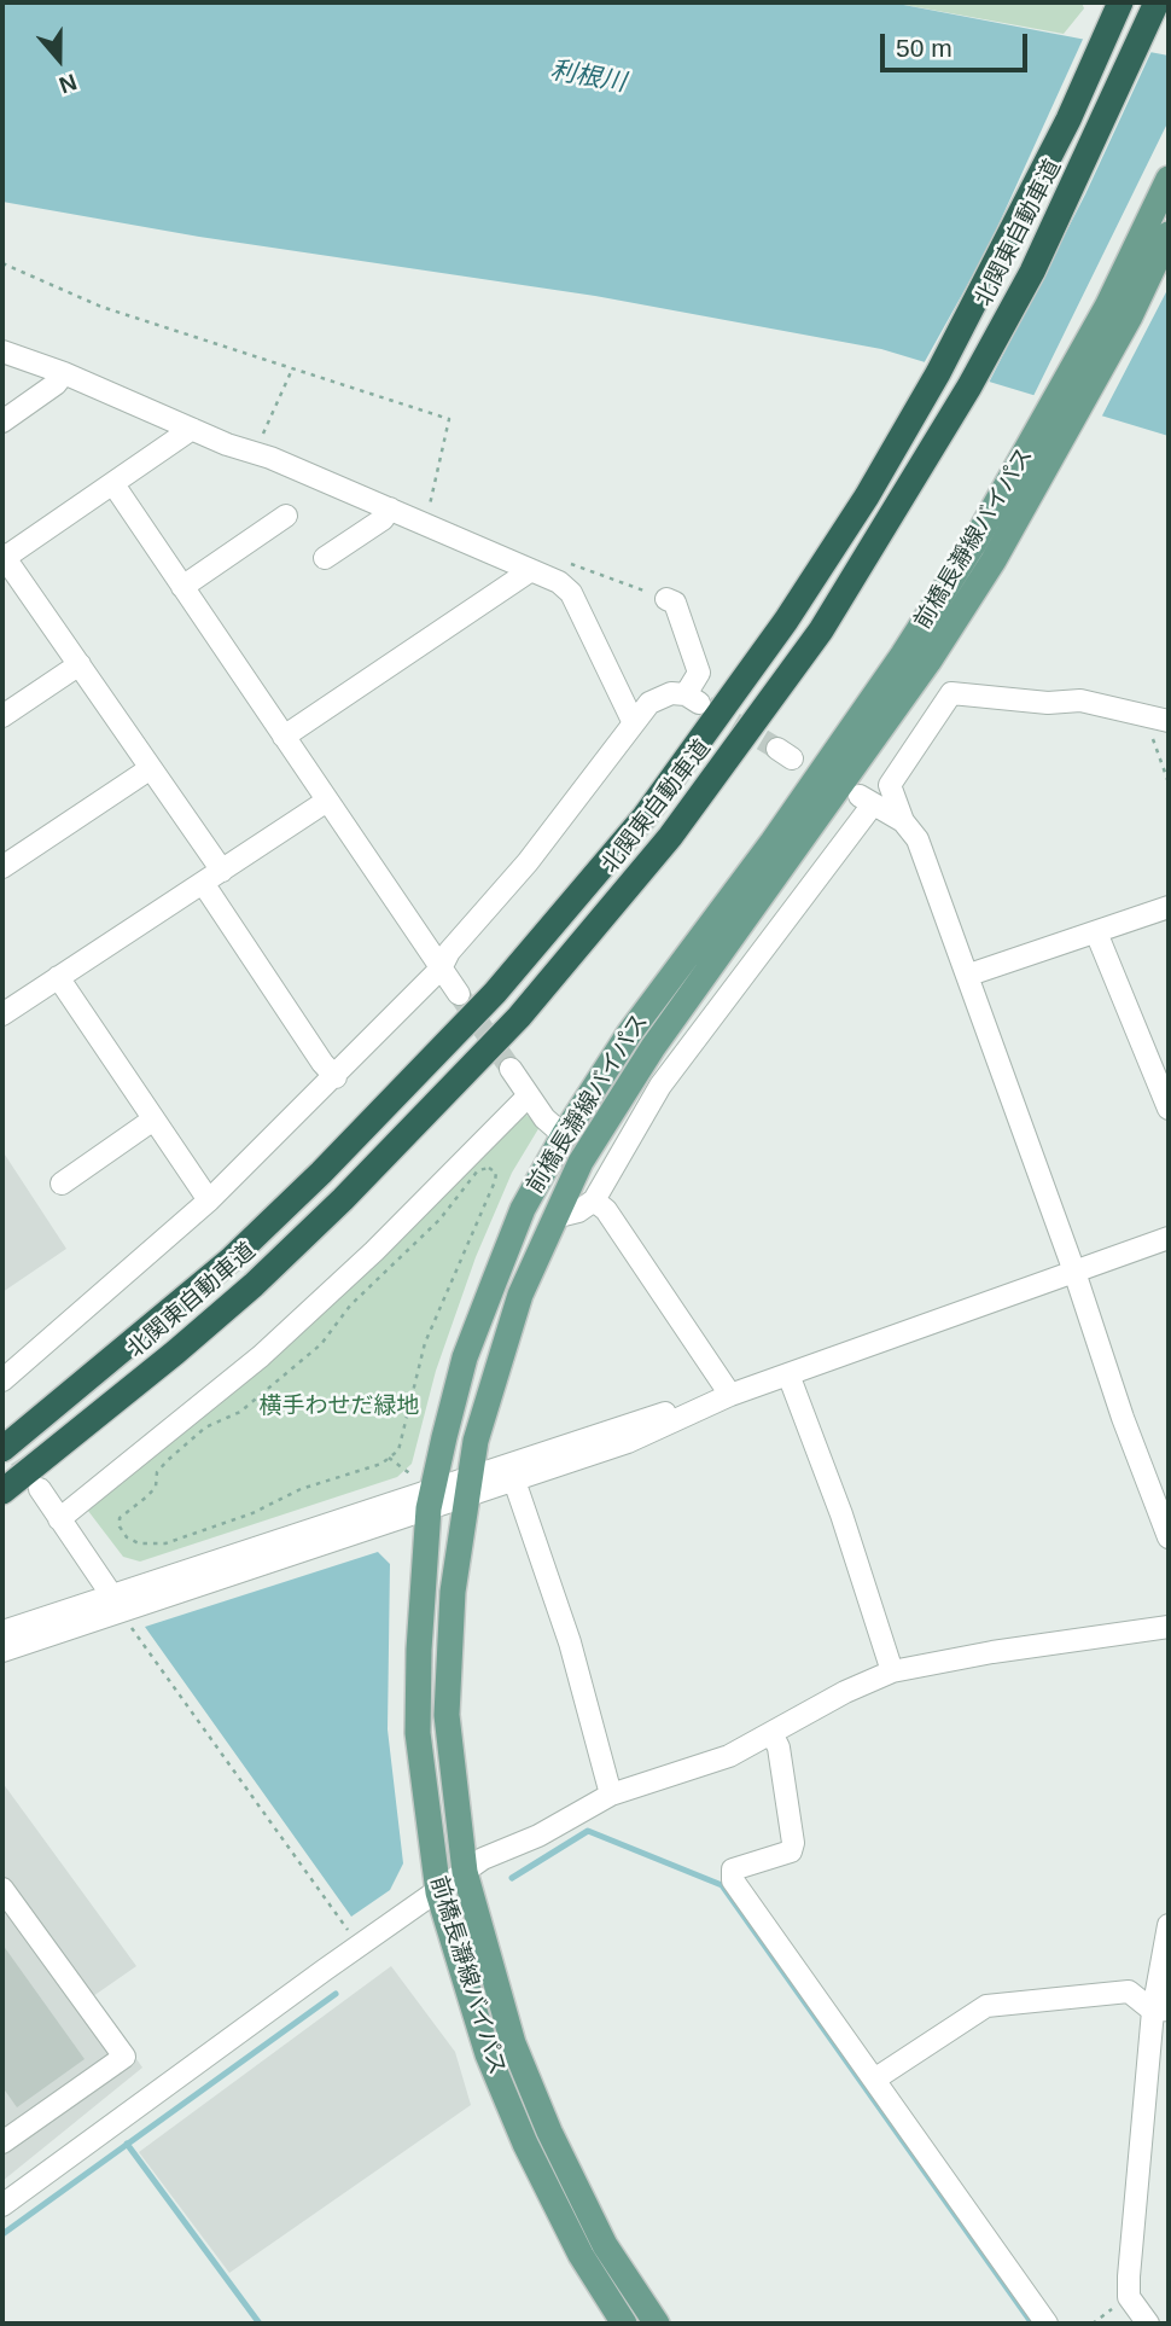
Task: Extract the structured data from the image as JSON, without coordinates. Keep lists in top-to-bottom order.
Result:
{
  "streets": {
    "highway": ["北関東自動車道"],
    "main road": ["前橋長瀞線バイパス"]
  },
  "water": ["利根川"],
  "parks": ["横手わせだ緑地"],
  "scale_bar": "50 m",
  "north": "bottom"
}
